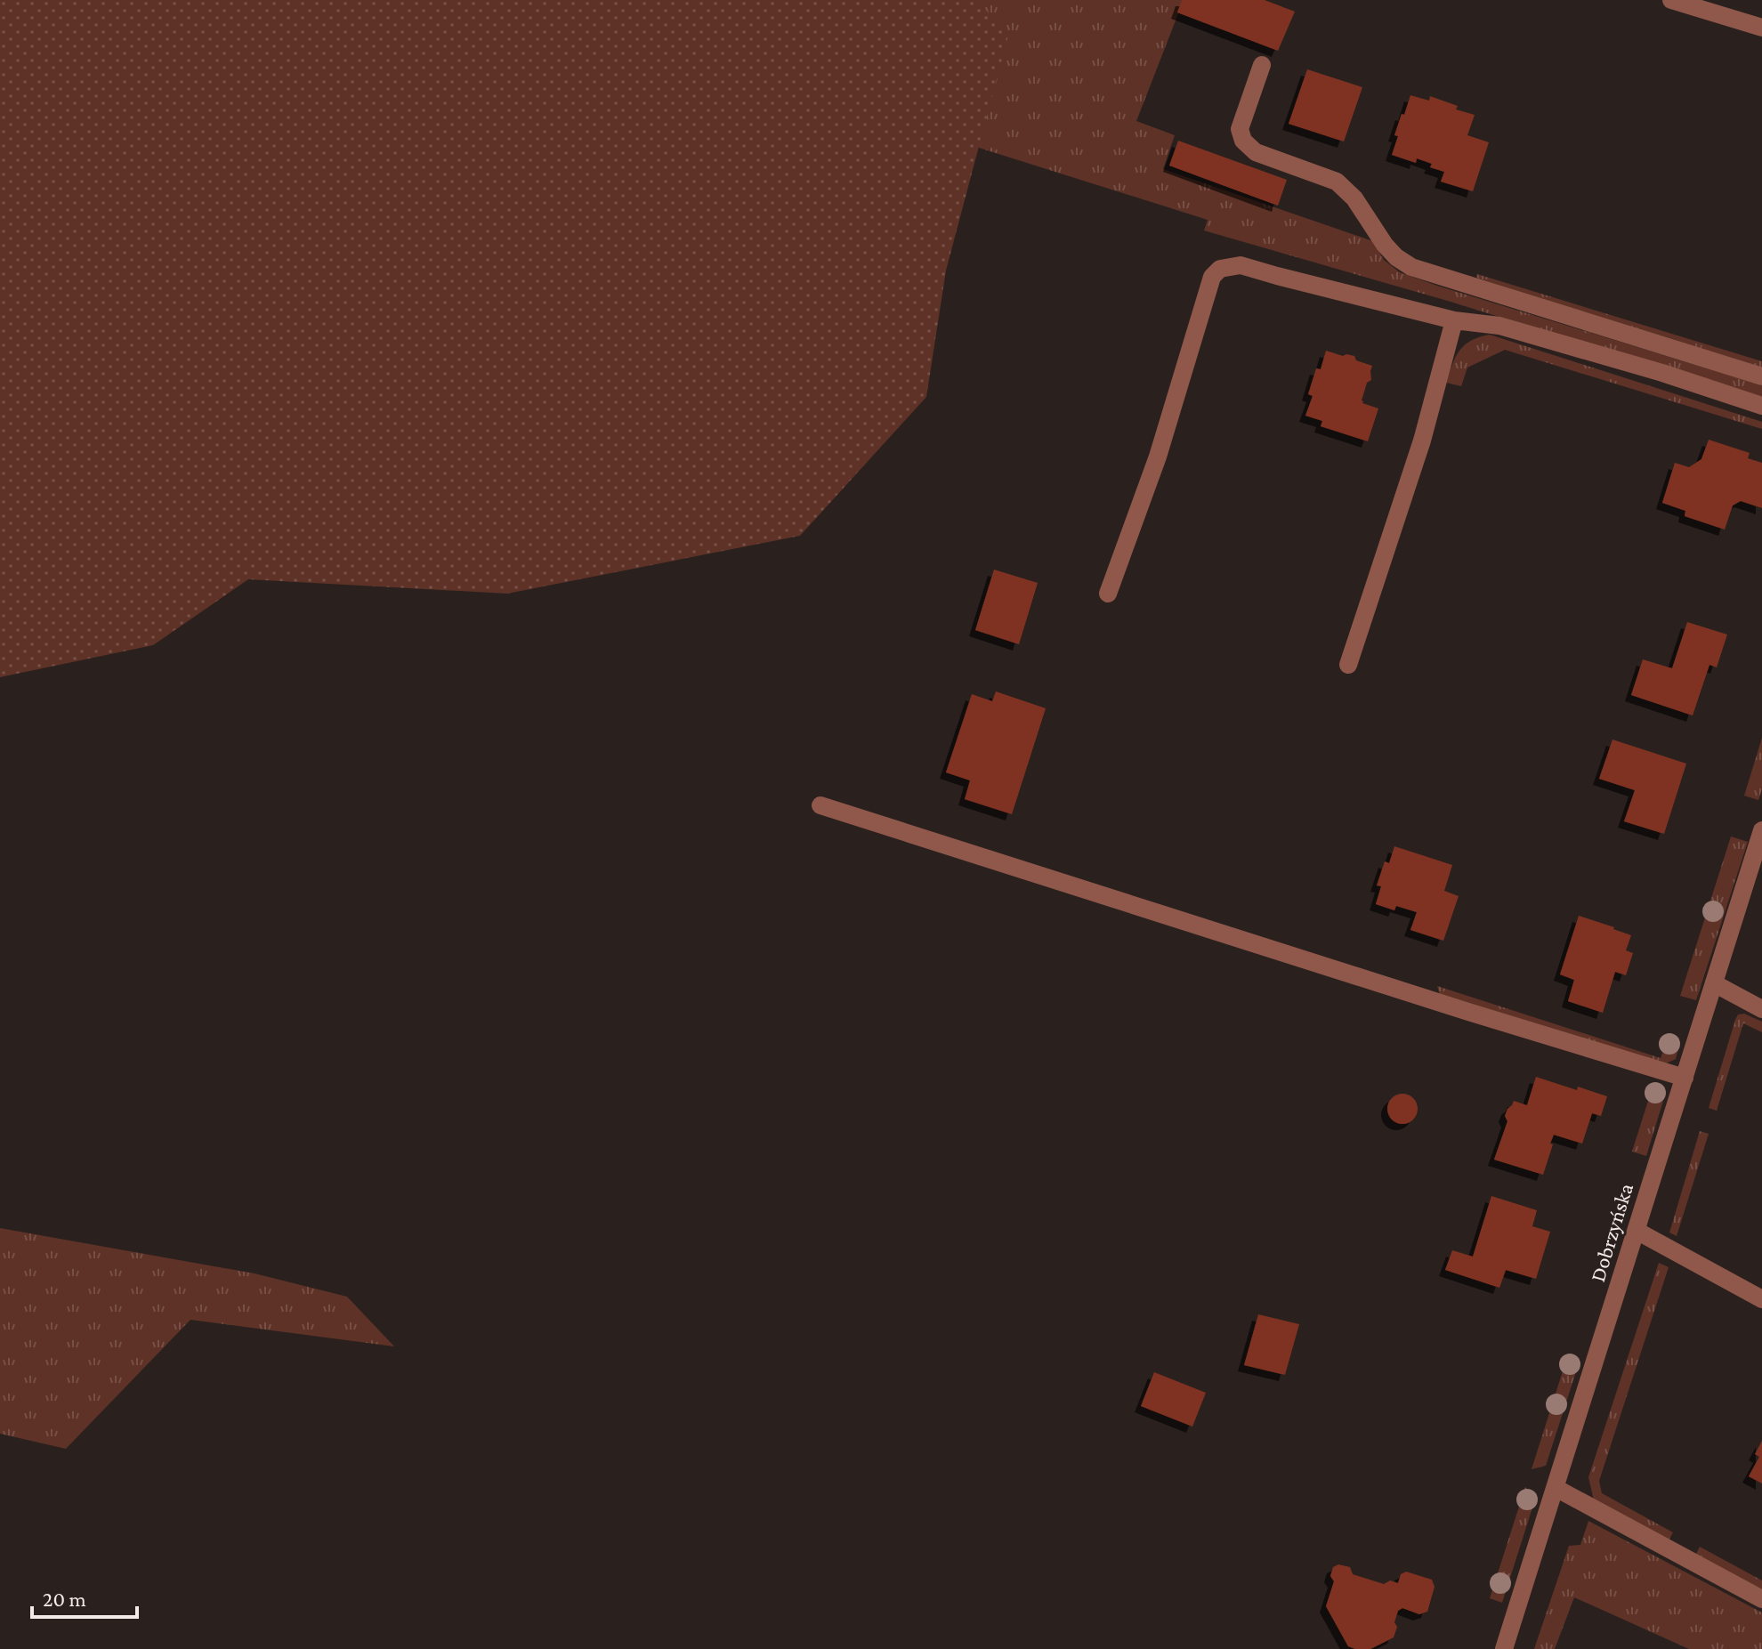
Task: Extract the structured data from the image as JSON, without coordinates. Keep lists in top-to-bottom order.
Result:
{
  "streets": {
    "street": ["Dobrzyńska"]
  },
  "scale_bar": "20 m"
}
